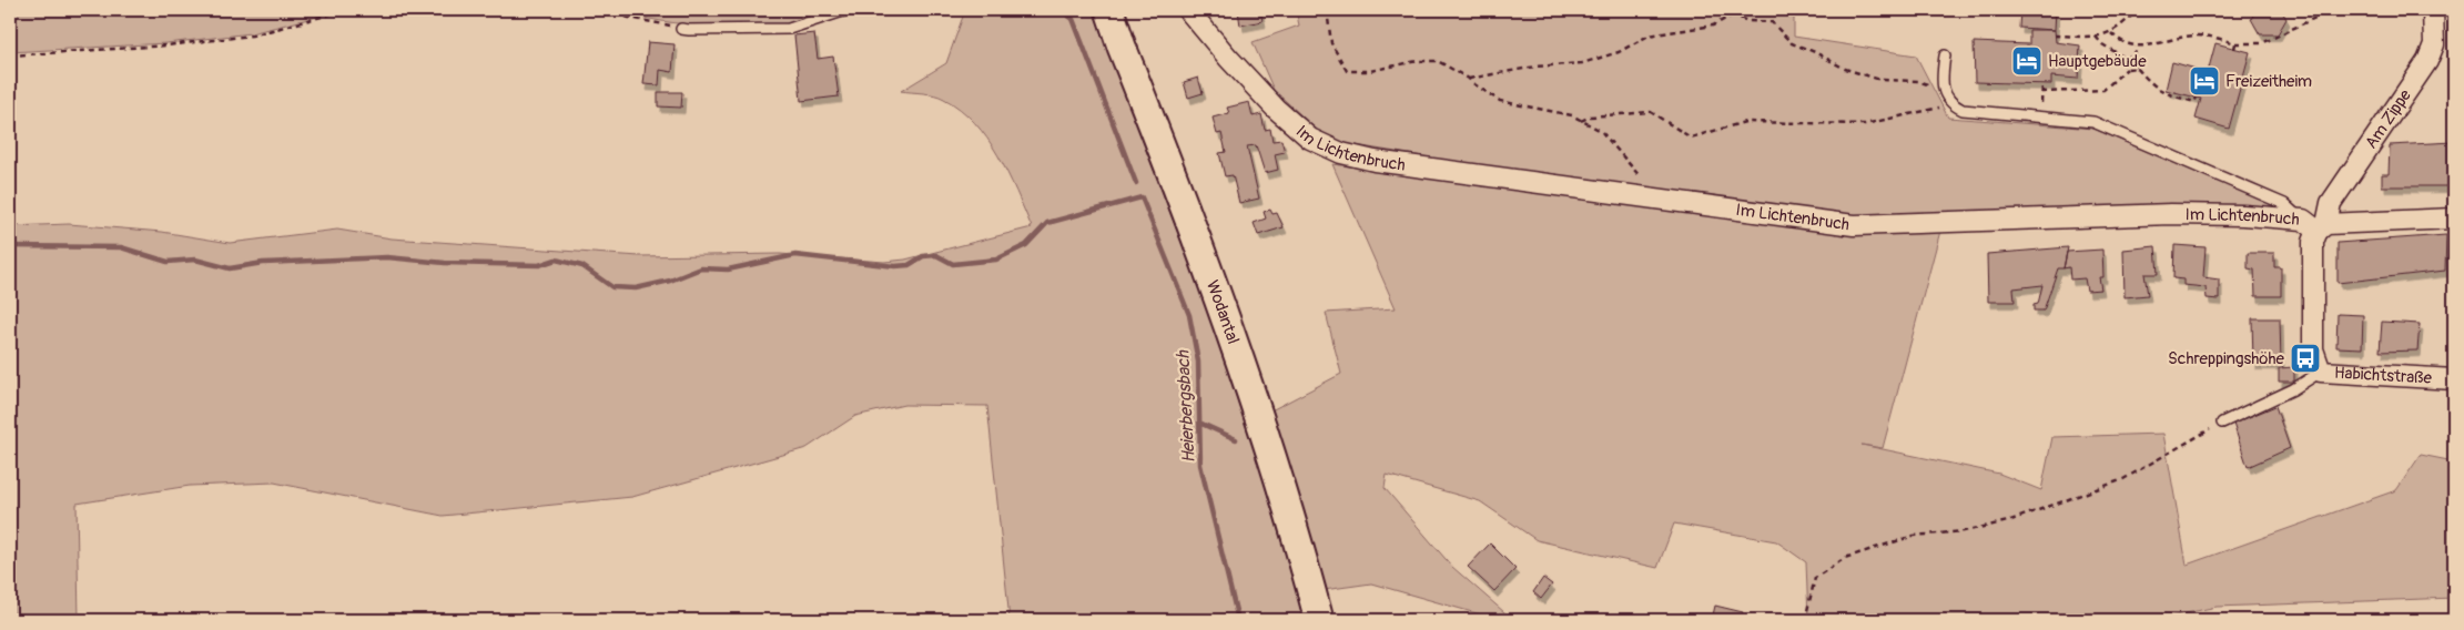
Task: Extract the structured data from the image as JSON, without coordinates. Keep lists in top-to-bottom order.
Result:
{
  "streets": {
    "main road": ["Wodantal"],
    "street": ["Am Zippe", "Im Lichtenbruch", "Habichtstraße"]
  },
  "crossings": [
    ["Am Zippe", "Im Lichtenbruch"],
    ["Am Zippe", "Habichtstraße"],
    ["Im Lichtenbruch", "Habichtstraße"]
  ],
  "water": ["Heierbergsbach"],
  "places": {
    "hotel": ["Hauptgebäude", "Freizeitheim"],
    "bus stop": ["Schreppingshöhe"]
  }
}
